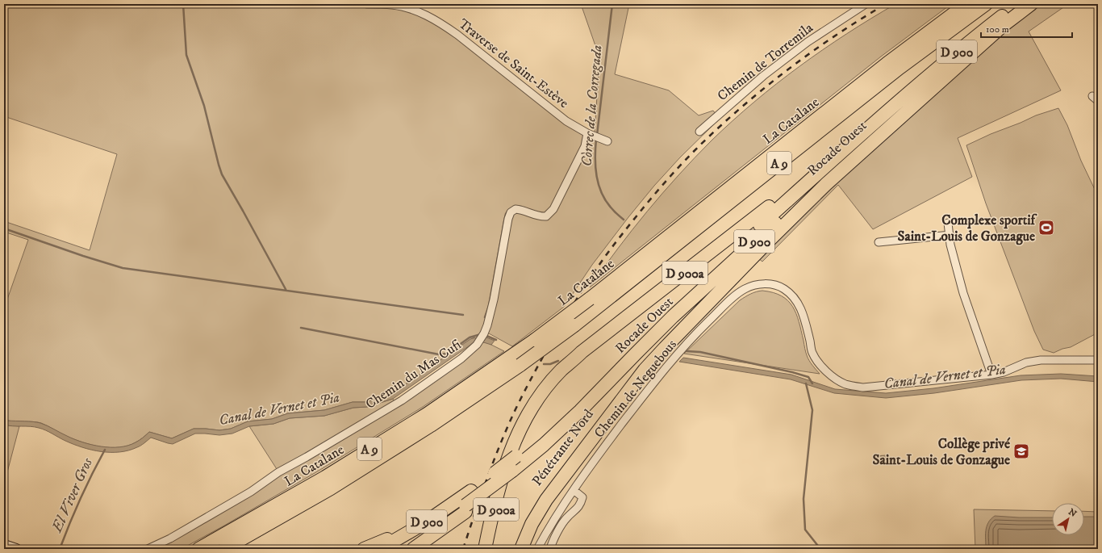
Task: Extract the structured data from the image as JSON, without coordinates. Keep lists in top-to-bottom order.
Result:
{
  "streets": {
    "highway": [
      "D 900",
      "La Catalane",
      "Rocade Ouest",
      "A 9",
      "D 900a",
      "Pénétrante Nord"
    ],
    "street": [
      "Chemin de Torremila",
      "Traverse de Saint-Estève",
      "Chemin du Mas Cufi",
      "Chemin de Neguebous"
    ]
  },
  "crossings": [
    ["D 900", "Rocade Ouest"],
    ["D 900", "D 900a"],
    ["Traverse de Saint-Estève", "Chemin du Mas Cufi"],
    ["Rocade Ouest", "D 900a"],
    ["D 900a", "Pénétrante Nord"]
  ],
  "water": ["Còrrec de la Corregada", "Canal de Vernet et Pia", "El Viver Gros"],
  "places": {
    "sports": ["Complexe sportif Saint-Louis de Gonzague"],
    "school or university": ["Collège privé Saint-Louis de Gonzague"]
  },
  "scale_bar": "100 m",
  "north": "top right"
}
